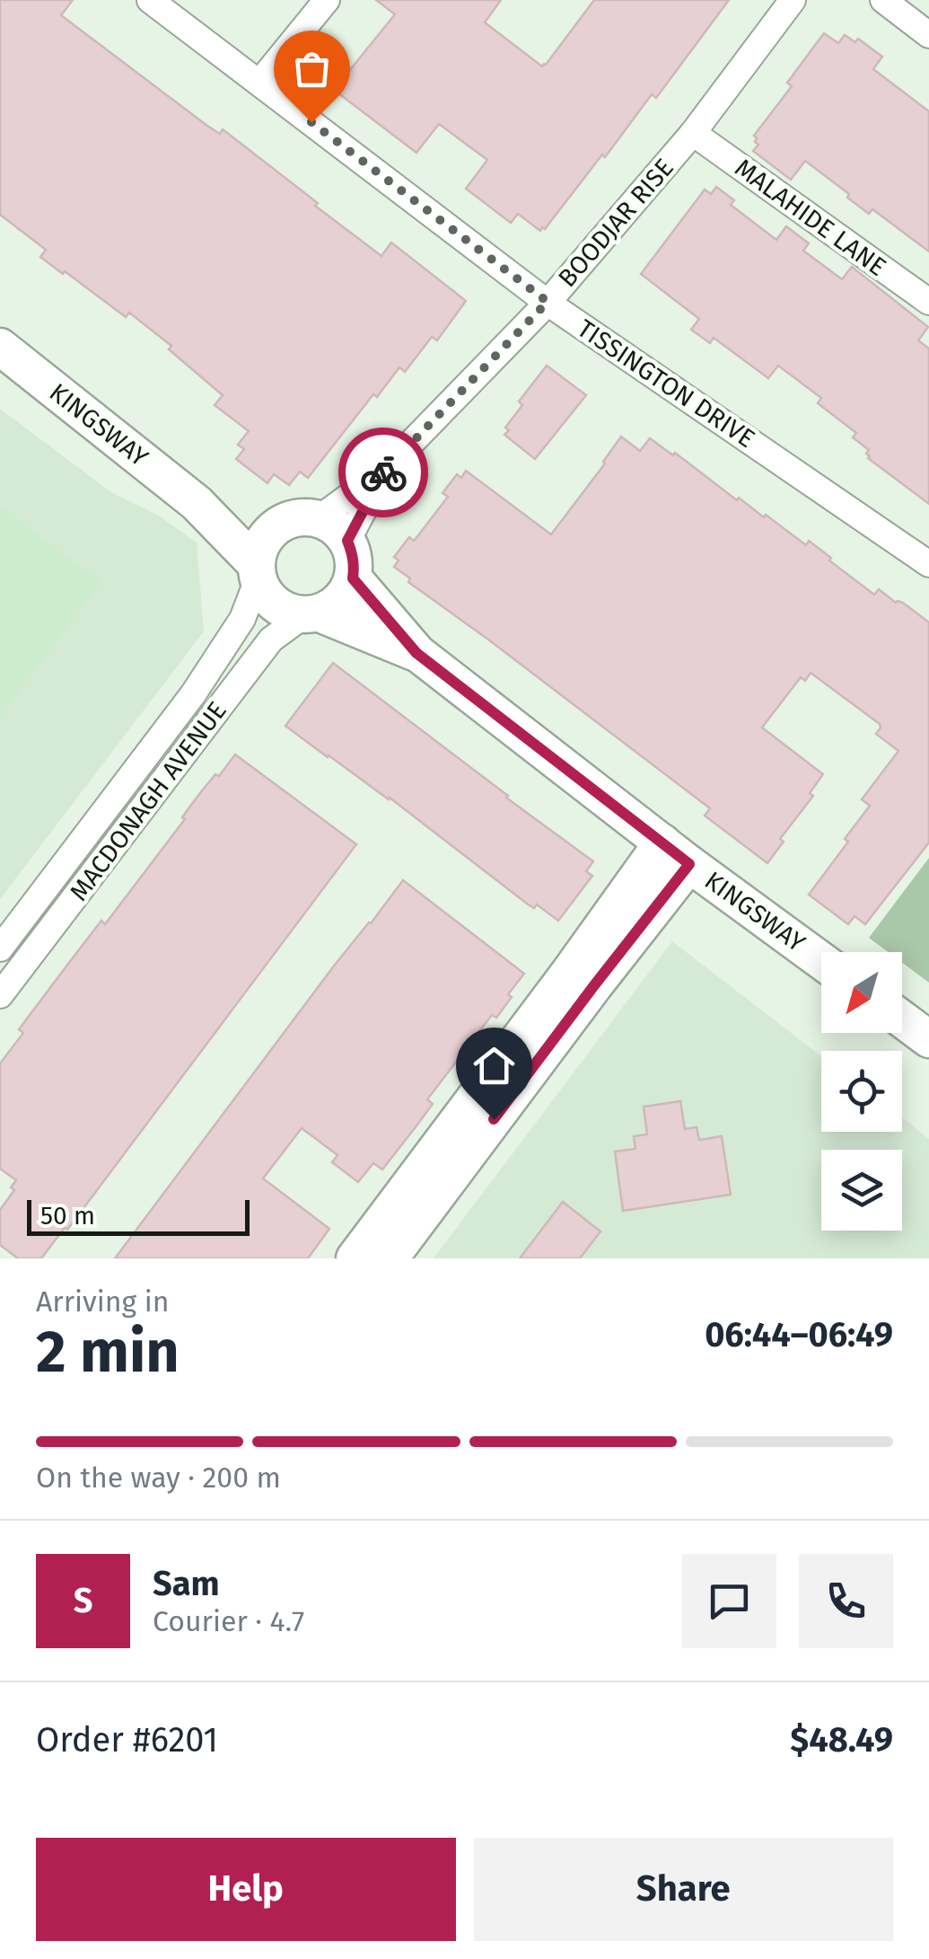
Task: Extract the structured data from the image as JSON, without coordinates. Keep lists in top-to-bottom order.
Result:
{
  "streets": {
    "main road": ["KINGSWAY"],
    "street": [
      "MALAHIDE LANE",
      "BOODJAR RISE",
      "TISSINGTON DRIVE",
      "MACDONAGH AVENUE"
    ]
  },
  "crossings": [
    ["MALAHIDE LANE", "BOODJAR RISE"],
    ["BOODJAR RISE", "TISSINGTON DRIVE"],
    ["BOODJAR RISE", "KINGSWAY"],
    ["BOODJAR RISE", "MACDONAGH AVENUE"],
    ["KINGSWAY", "MACDONAGH AVENUE"]
  ],
  "scale_bar": "50 m",
  "north": "bottom left",
  "page": {
    "scale": "50 m",
    "heading": ["2 min", "Arriving in", "06:44–06:49"],
    "panel": [
      "Sam",
      "Courier · 4.7",
      "Order #6201",
      "$48.49"
    ],
    "bar": "On the way · 200 m",
    "round": "S",
    "buttons": ["Help", "Share"]
  }
}
